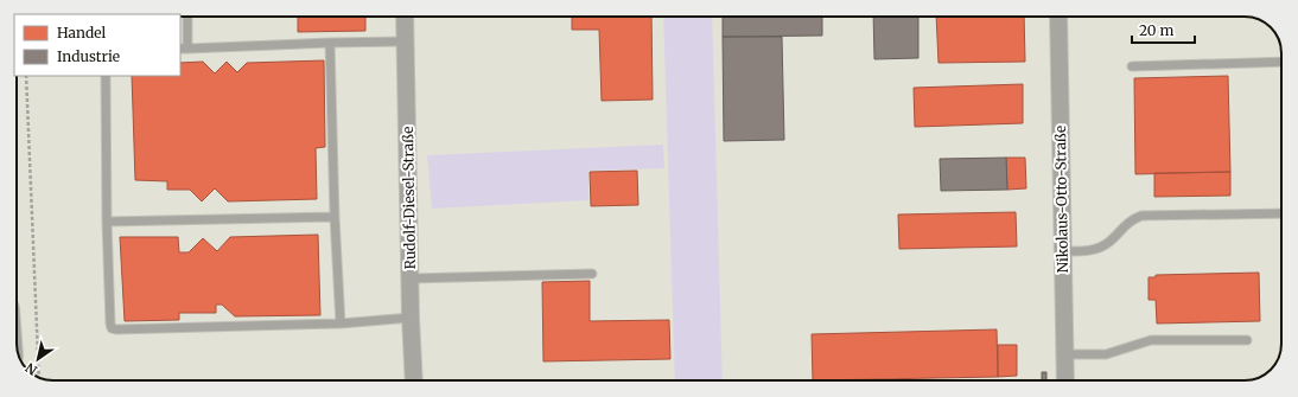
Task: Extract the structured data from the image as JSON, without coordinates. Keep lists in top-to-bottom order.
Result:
{
  "streets": {
    "street": ["Rudolf-Diesel-Straße", "Nikolaus-Otto-Straße"]
  },
  "legend": ["Handel", "Industrie"],
  "scale_bar": "20 m",
  "north": "bottom left"
}
